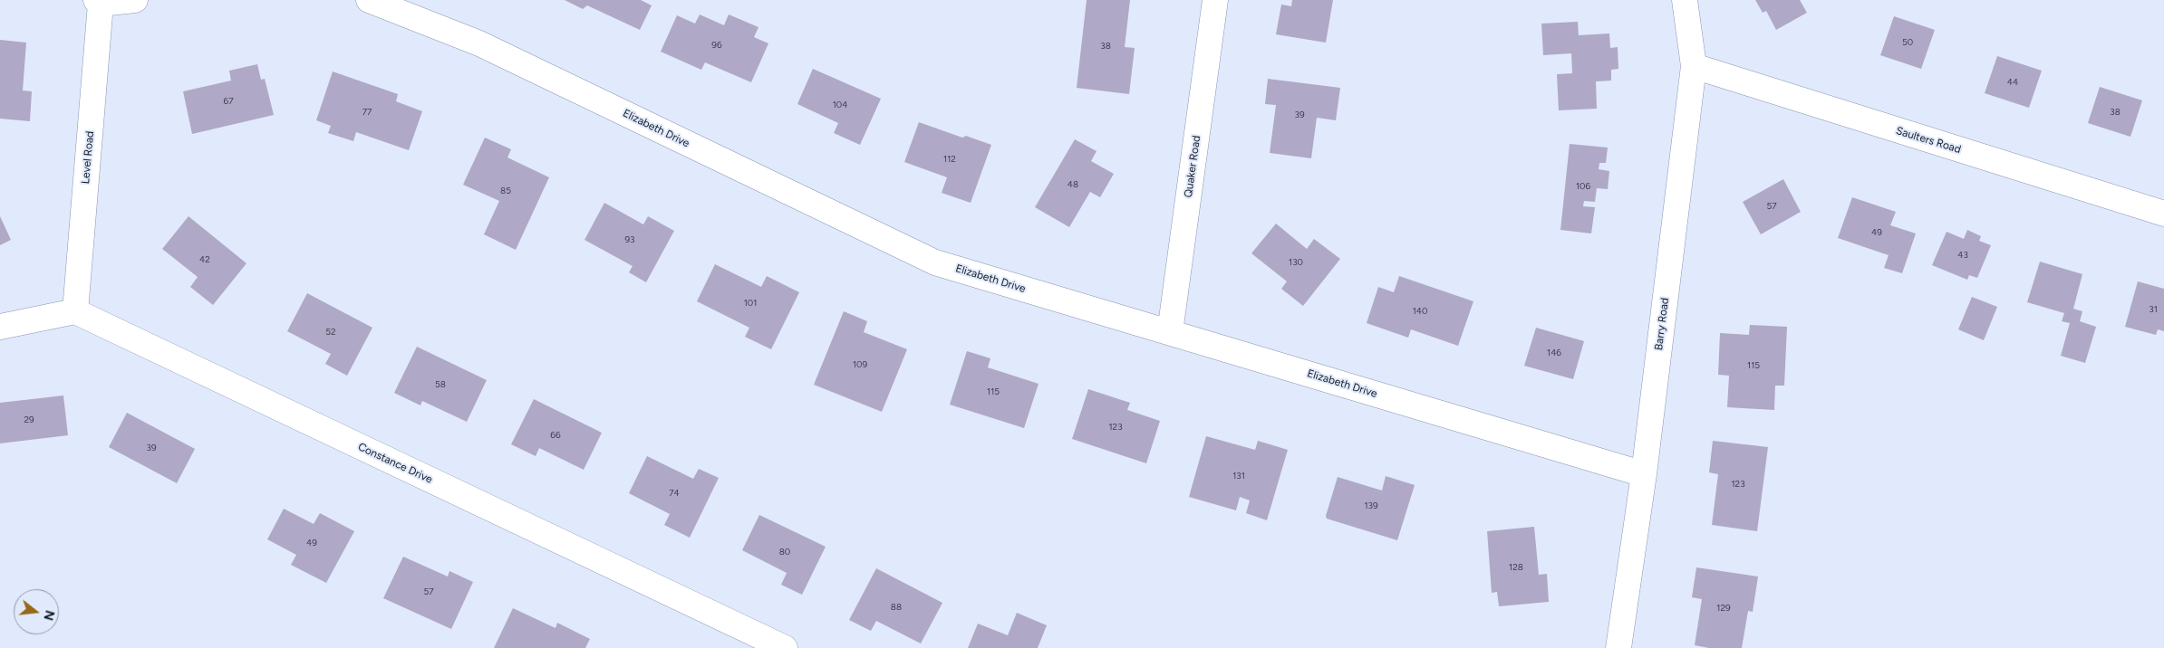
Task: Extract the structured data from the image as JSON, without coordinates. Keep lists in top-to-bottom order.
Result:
{
  "streets": {
    "street": [
      "Elizabeth Drive",
      "Saulters Road",
      "Level Road",
      "Quaker Road",
      "Barry Road",
      "Constance Drive"
    ]
  },
  "crossings": [
    ["Elizabeth Drive", "Quaker Road"],
    ["Elizabeth Drive", "Barry Road"],
    ["Saulters Road", "Barry Road"],
    ["Level Road", "Constance Drive"]
  ],
  "house_numbers": [
    "50",
    "96",
    "38",
    "44",
    "67",
    "104",
    "77",
    "38",
    "39",
    "112",
    "48",
    "106",
    "85",
    "57",
    "49",
    "93",
    "43",
    "42",
    "130",
    "101",
    "31",
    "140",
    "52",
    "146",
    "109",
    "115",
    "58",
    "115",
    "29",
    "123",
    "66",
    "39",
    "131",
    "123",
    "74",
    "139",
    "49",
    "80",
    "128",
    "57",
    "88",
    "129"
  ],
  "north": "right"
}
